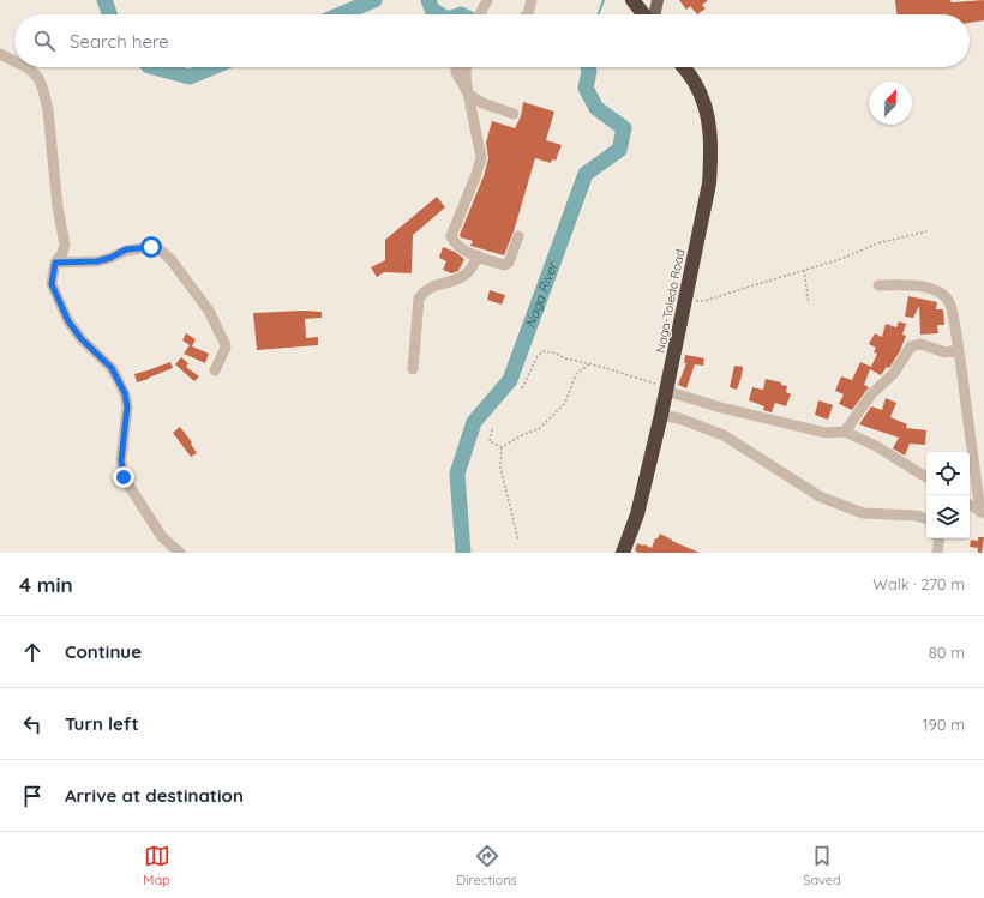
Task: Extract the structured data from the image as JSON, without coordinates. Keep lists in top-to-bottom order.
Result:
{
  "streets": {
    "highway": ["Naga-Toledo Road"]
  },
  "water": ["Naga River"],
  "north": "top right",
  "page": {
    "search": "Search here",
    "heading": ["4 min", "Walk · 270 m"],
    "list": [
      ["Continue", "80 m"],
      ["Turn left", "190 m"],
      "Arrive at destination"
    ],
    "nav": ["Map", "Directions", "Saved"]
  }
}
